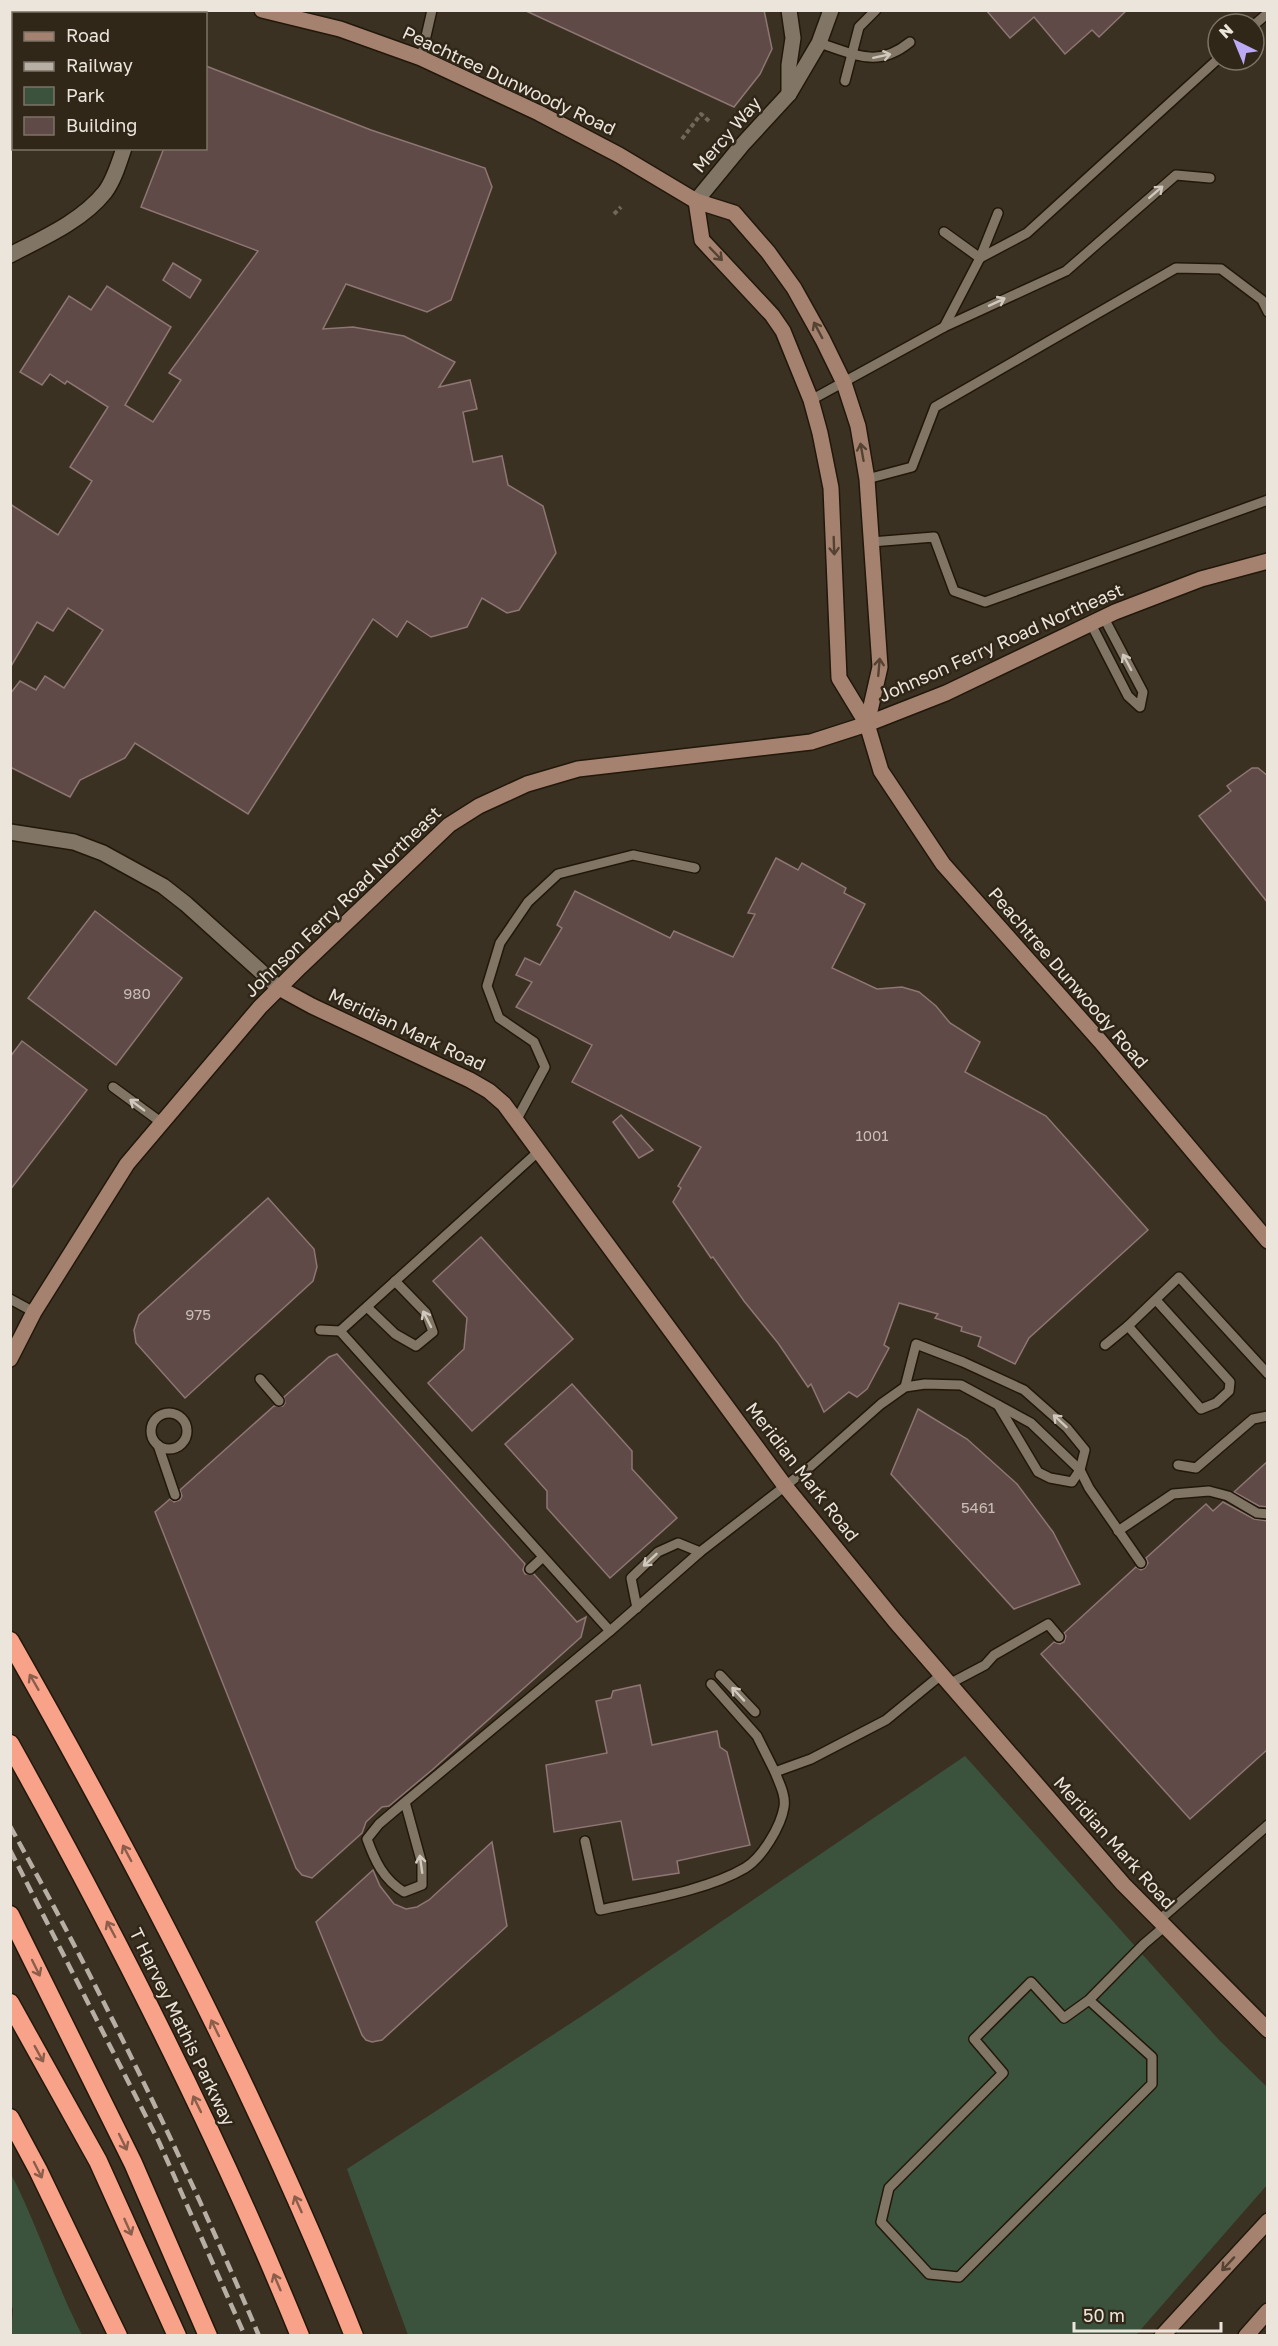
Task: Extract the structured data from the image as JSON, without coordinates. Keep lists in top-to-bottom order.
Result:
{
  "streets": {
    "highway": ["T Harvey Mathis Parkway"],
    "main road": ["Peachtree Dunwoody Road", "Johnson Ferry Road Northeast", "Meridian Mark Road"],
    "street": ["Mercy Way"]
  },
  "crossings": [
    ["Peachtree Dunwoody Road", "Mercy Way"],
    ["Peachtree Dunwoody Road", "Johnson Ferry Road Northeast"],
    ["Johnson Ferry Road Northeast", "Meridian Mark Road"]
  ],
  "house_numbers": [
    "980",
    "1001",
    "975",
    "5461"
  ],
  "legend": [
    "Road",
    "Railway",
    "Park",
    "Building"
  ],
  "scale_bar": "50 m",
  "north": "top left"
}
